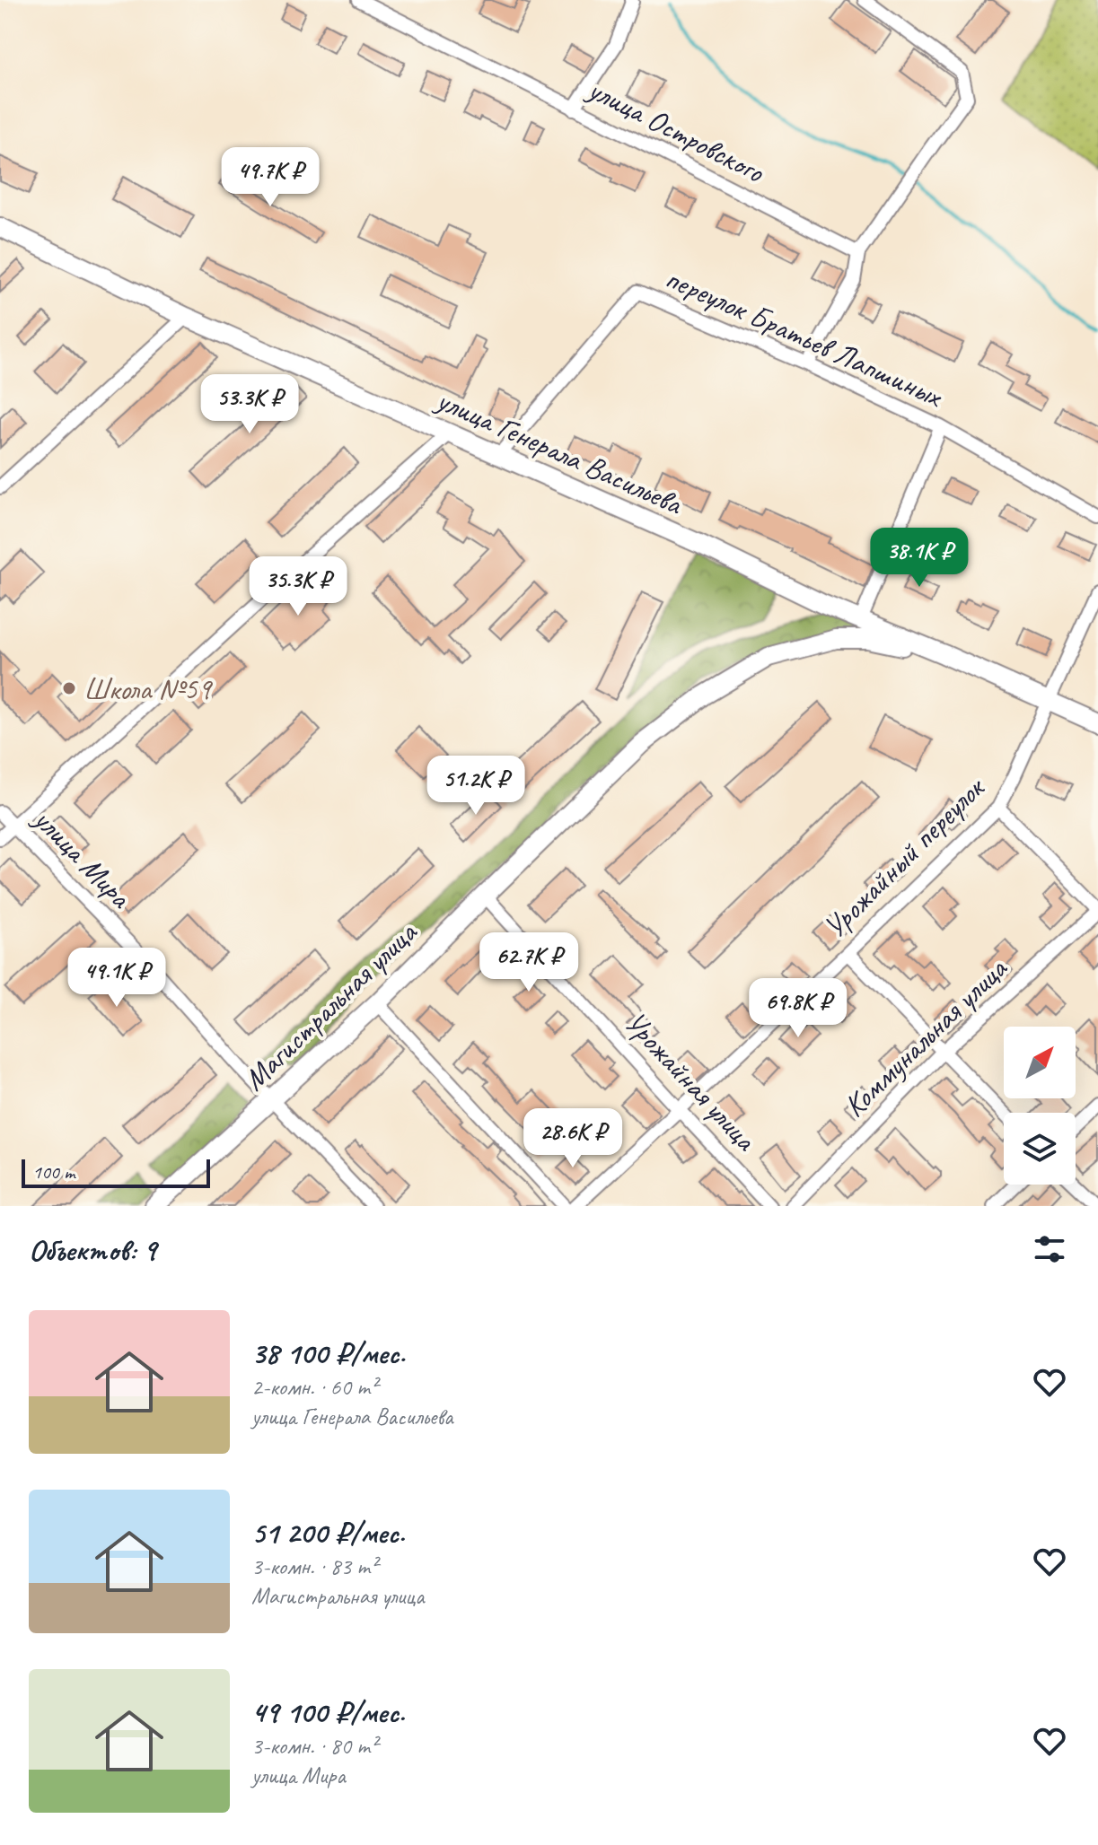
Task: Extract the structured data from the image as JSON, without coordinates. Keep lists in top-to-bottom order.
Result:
{
  "streets": {
    "main road": ["улица Генерала Васильева", "Магистральная улица"],
    "street": [
      "улица Островского",
      "переулок Братьев Лапшиных",
      "улица Мира",
      "Урожайный переулок",
      "Коммунальная улица",
      "Урожайная улица"
    ]
  },
  "crossings": [
    ["переулок Братьев Лапшиных", "улица Генерала Васильева"],
    ["улица Генерала Васильева", "Урожайный переулок"],
    ["улица Генерала Васильева", "Магистральная улица"],
    ["улица Мира", "Магистральная улица"],
    ["Урожайный переулок", "Урожайная улица"],
    ["Магистральная улица", "Урожайная улица"]
  ],
  "places": ["Школа №59"],
  "scale_bar": "100 m",
  "north": "top right",
  "page": {
    "price": [
      "49.7K ₽",
      "53.3K ₽",
      "38.1K ₽",
      "35.3K ₽",
      "51.2K ₽",
      "62.7K ₽",
      "49.1K ₽",
      "69.8K ₽",
      "28.6K ₽"
    ],
    "scale": "100 m",
    "heading": "Объектов: 9",
    "list": [
      {
        "name": "38 100 ₽/мес.",
        "note": "2-комн. · 60 m² · улица Генерала Васильева"
      },
      {
        "name": "51 200 ₽/мес.",
        "note": "3-комн. · 83 m² · Магистральная улица"
      },
      {
        "name": "49 100 ₽/мес.",
        "note": "3-комн. · 80 m² · улица Мира"
      }
    ]
  }
}
